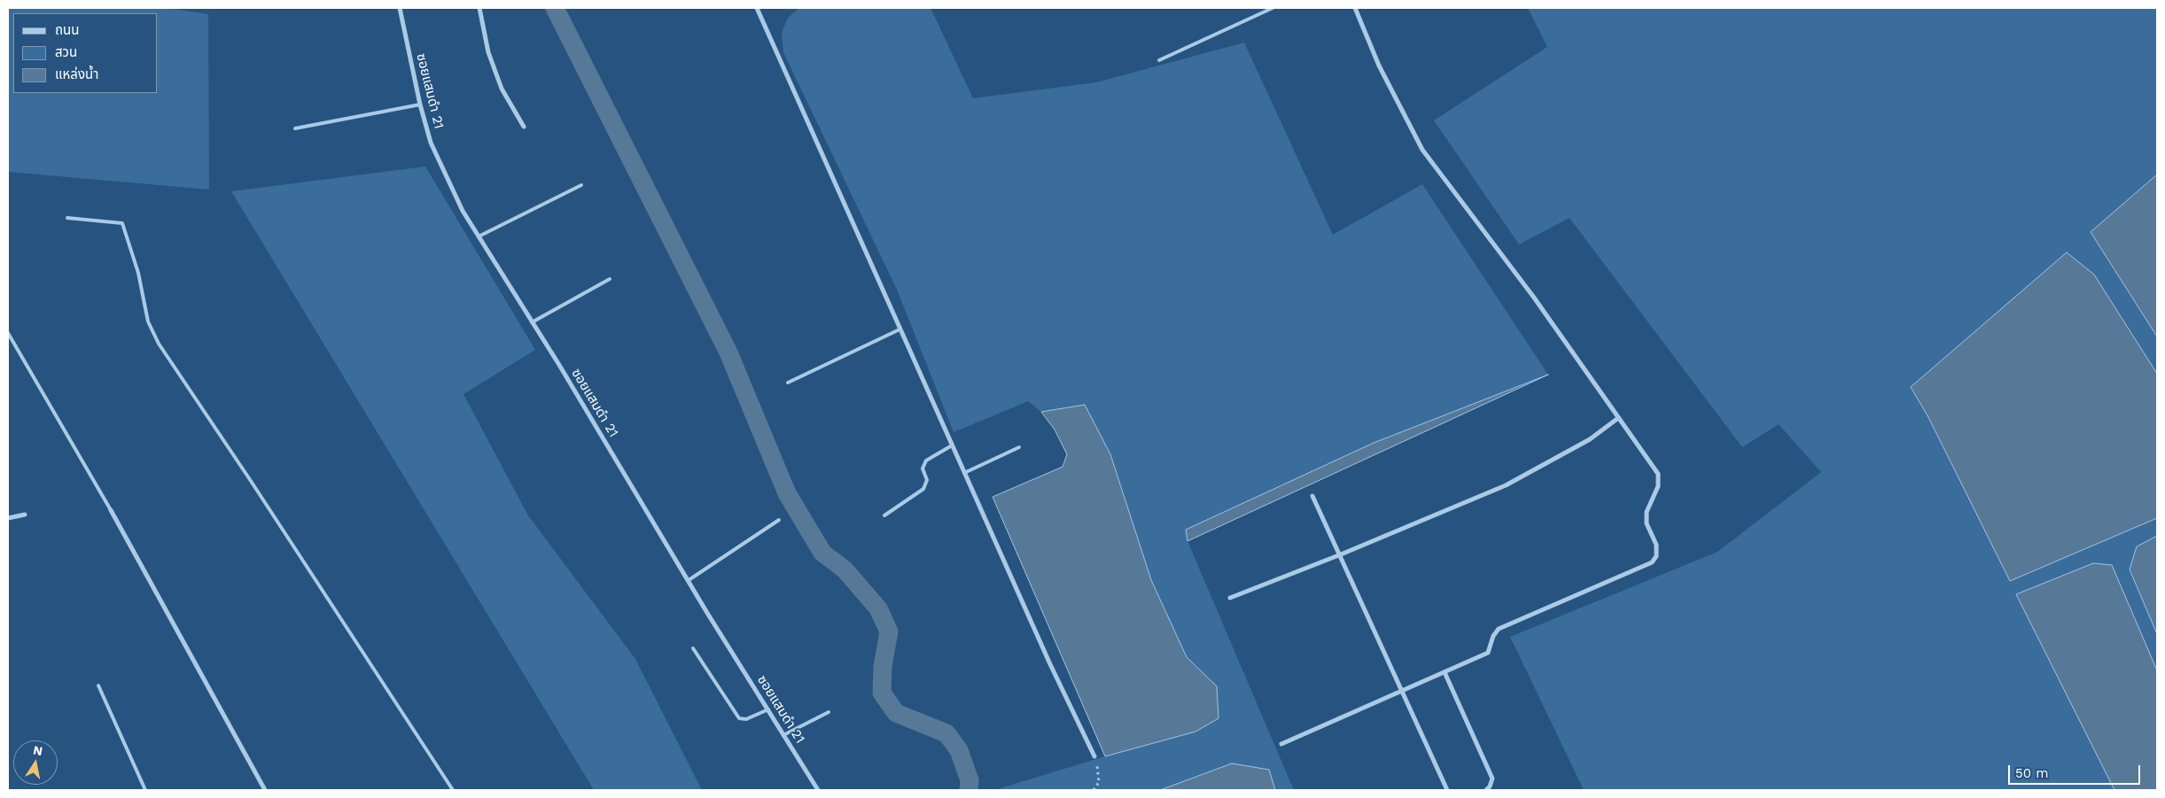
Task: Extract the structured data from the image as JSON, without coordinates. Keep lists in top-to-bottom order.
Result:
{
  "streets": {
    "street": ["ซอยแสมดำ 21"]
  },
  "legend": ["ถนน", "สวน", "แหล่งน้ำ"],
  "scale_bar": "50 m",
  "north": "top"
}
